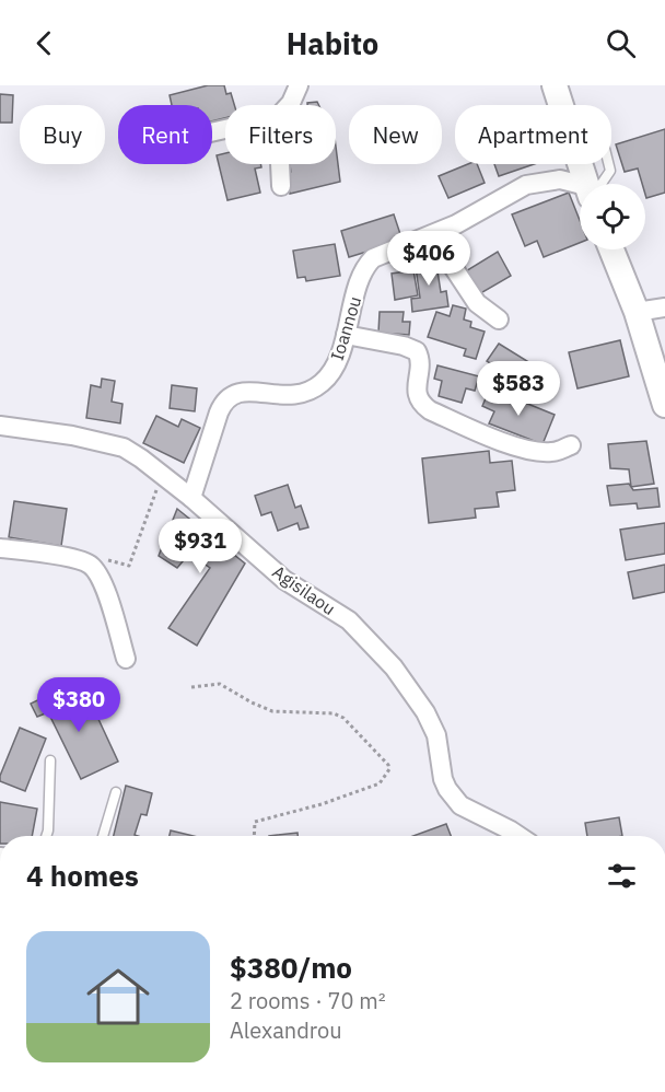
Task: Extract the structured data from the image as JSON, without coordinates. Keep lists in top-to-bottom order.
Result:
{
  "streets": {
    "street": ["Ioannou", "Agisilaou"]
  },
  "crossings": [
    ["Ioannou", "Agisilaou"]
  ],
  "page": {
    "header": "Habito",
    "chip": [
      "Buy",
      "Rent",
      "Filters",
      "New",
      "Apartment"
    ],
    "price": [
      "$406",
      "$583",
      "$931",
      "$380"
    ],
    "heading": "4 homes",
    "list": [
      {
        "name": "$380/mo",
        "note": "2 rooms · 70 m² · Alexandrou"
      }
    ]
  }
}
